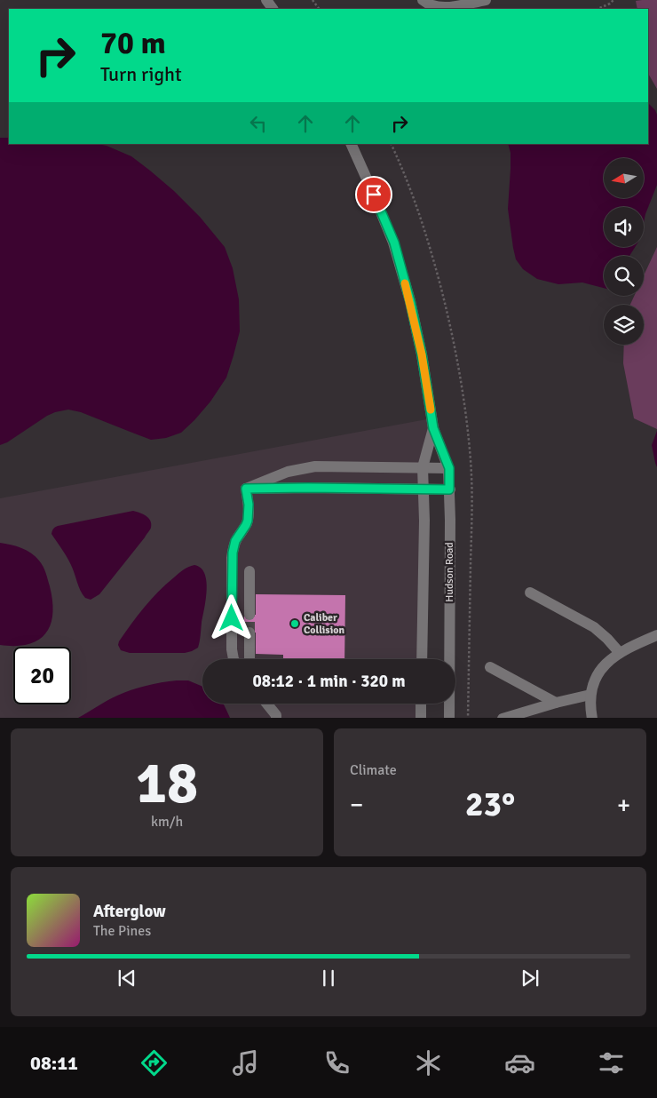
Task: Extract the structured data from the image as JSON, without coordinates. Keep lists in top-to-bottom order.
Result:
{
  "streets": {
    "street": ["Hudson Road"]
  },
  "places": ["Caliber Collision"],
  "north": "left",
  "page": {
    "turn": ["70 m", "Turn right"],
    "limit": "20",
    "trip": "08:12 · 1 min · 320 m",
    "tile": [
      ["18", "km/h"],
      "Climate"
    ],
    "heat": ["−", "23°", "+"],
    "song": ["Afterglow", "The Pines"],
    "tabs": "08:11"
  }
}
